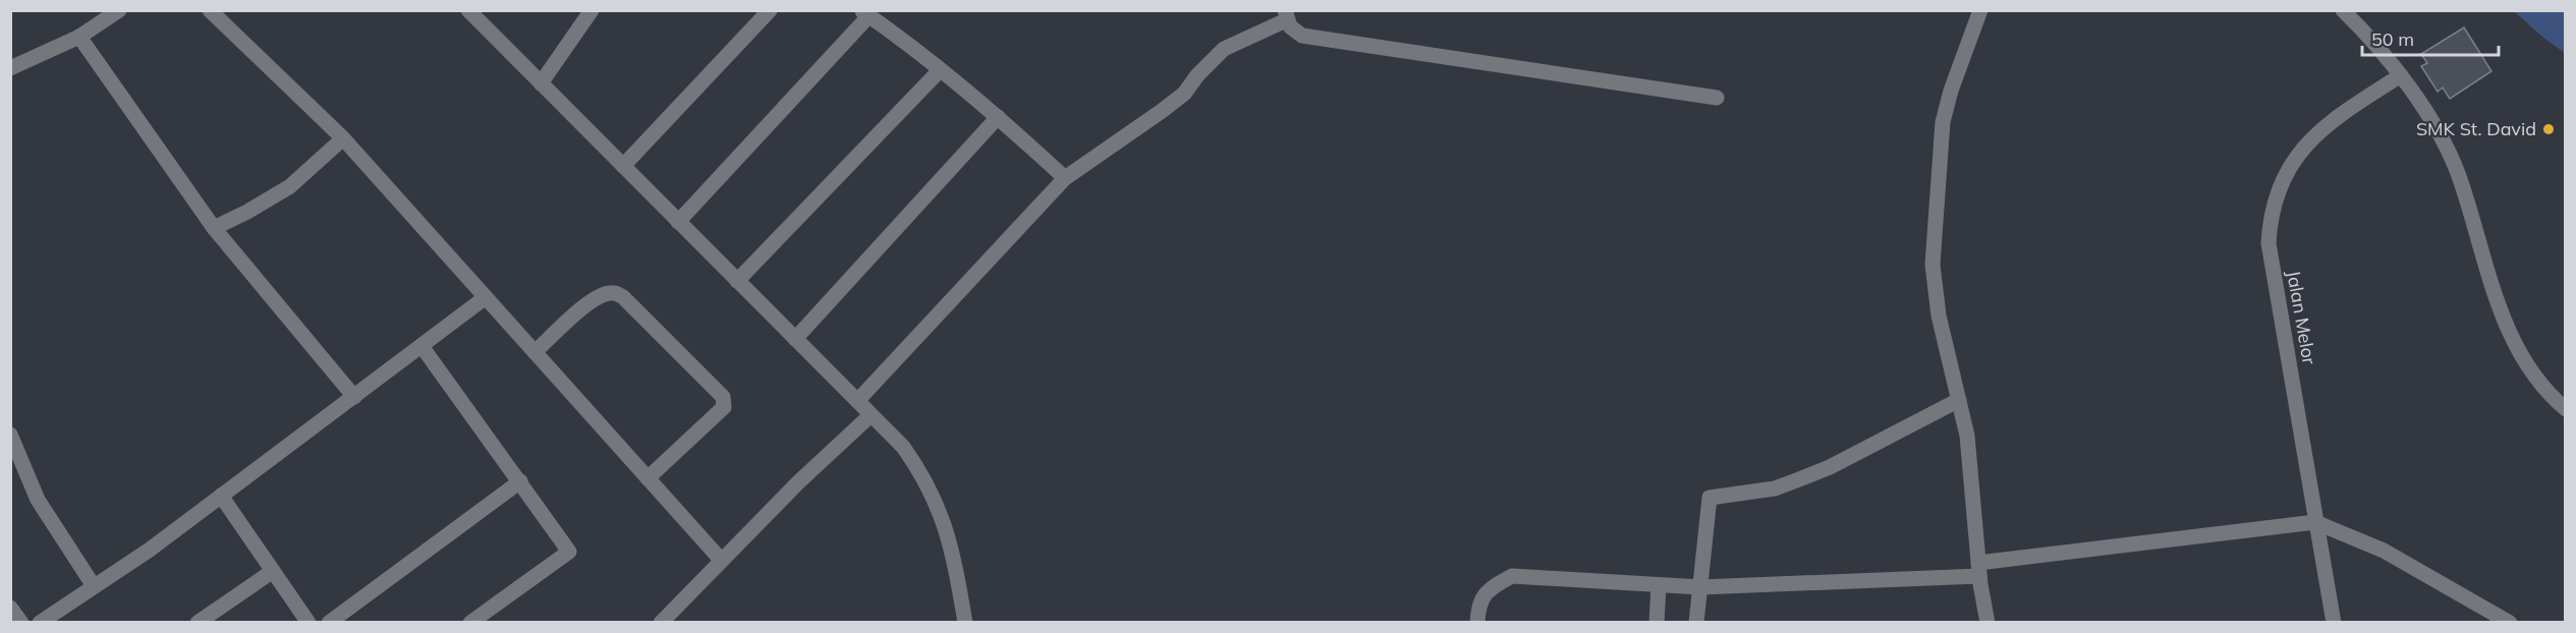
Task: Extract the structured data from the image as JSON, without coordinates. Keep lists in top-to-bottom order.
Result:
{
  "streets": {
    "street": ["Jalan Melor"]
  },
  "places": ["SMK St. David"],
  "scale_bar": "50 m"
}
